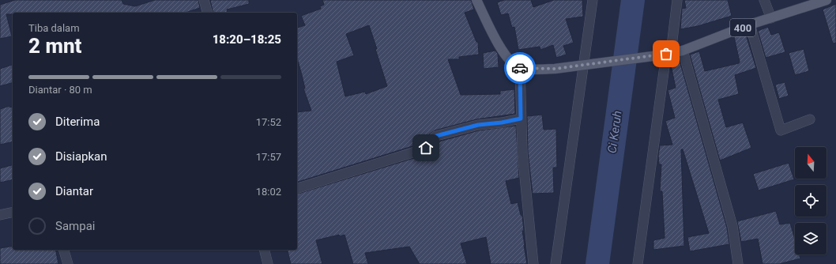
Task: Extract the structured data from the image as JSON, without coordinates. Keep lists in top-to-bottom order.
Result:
{
  "streets": {
    "main road": ["400"]
  },
  "water": ["Ci Keruh"],
  "north": "top",
  "page": {
    "heading": ["2 mnt", "Tiba dalam", "18:20–18:25"],
    "bar": "Diantar · 80 m",
    "list": [
      ["Diterima", "17:52"],
      ["Disiapkan", "17:57"],
      ["Diantar", "18:02"],
      "Sampai"
    ]
  }
}
